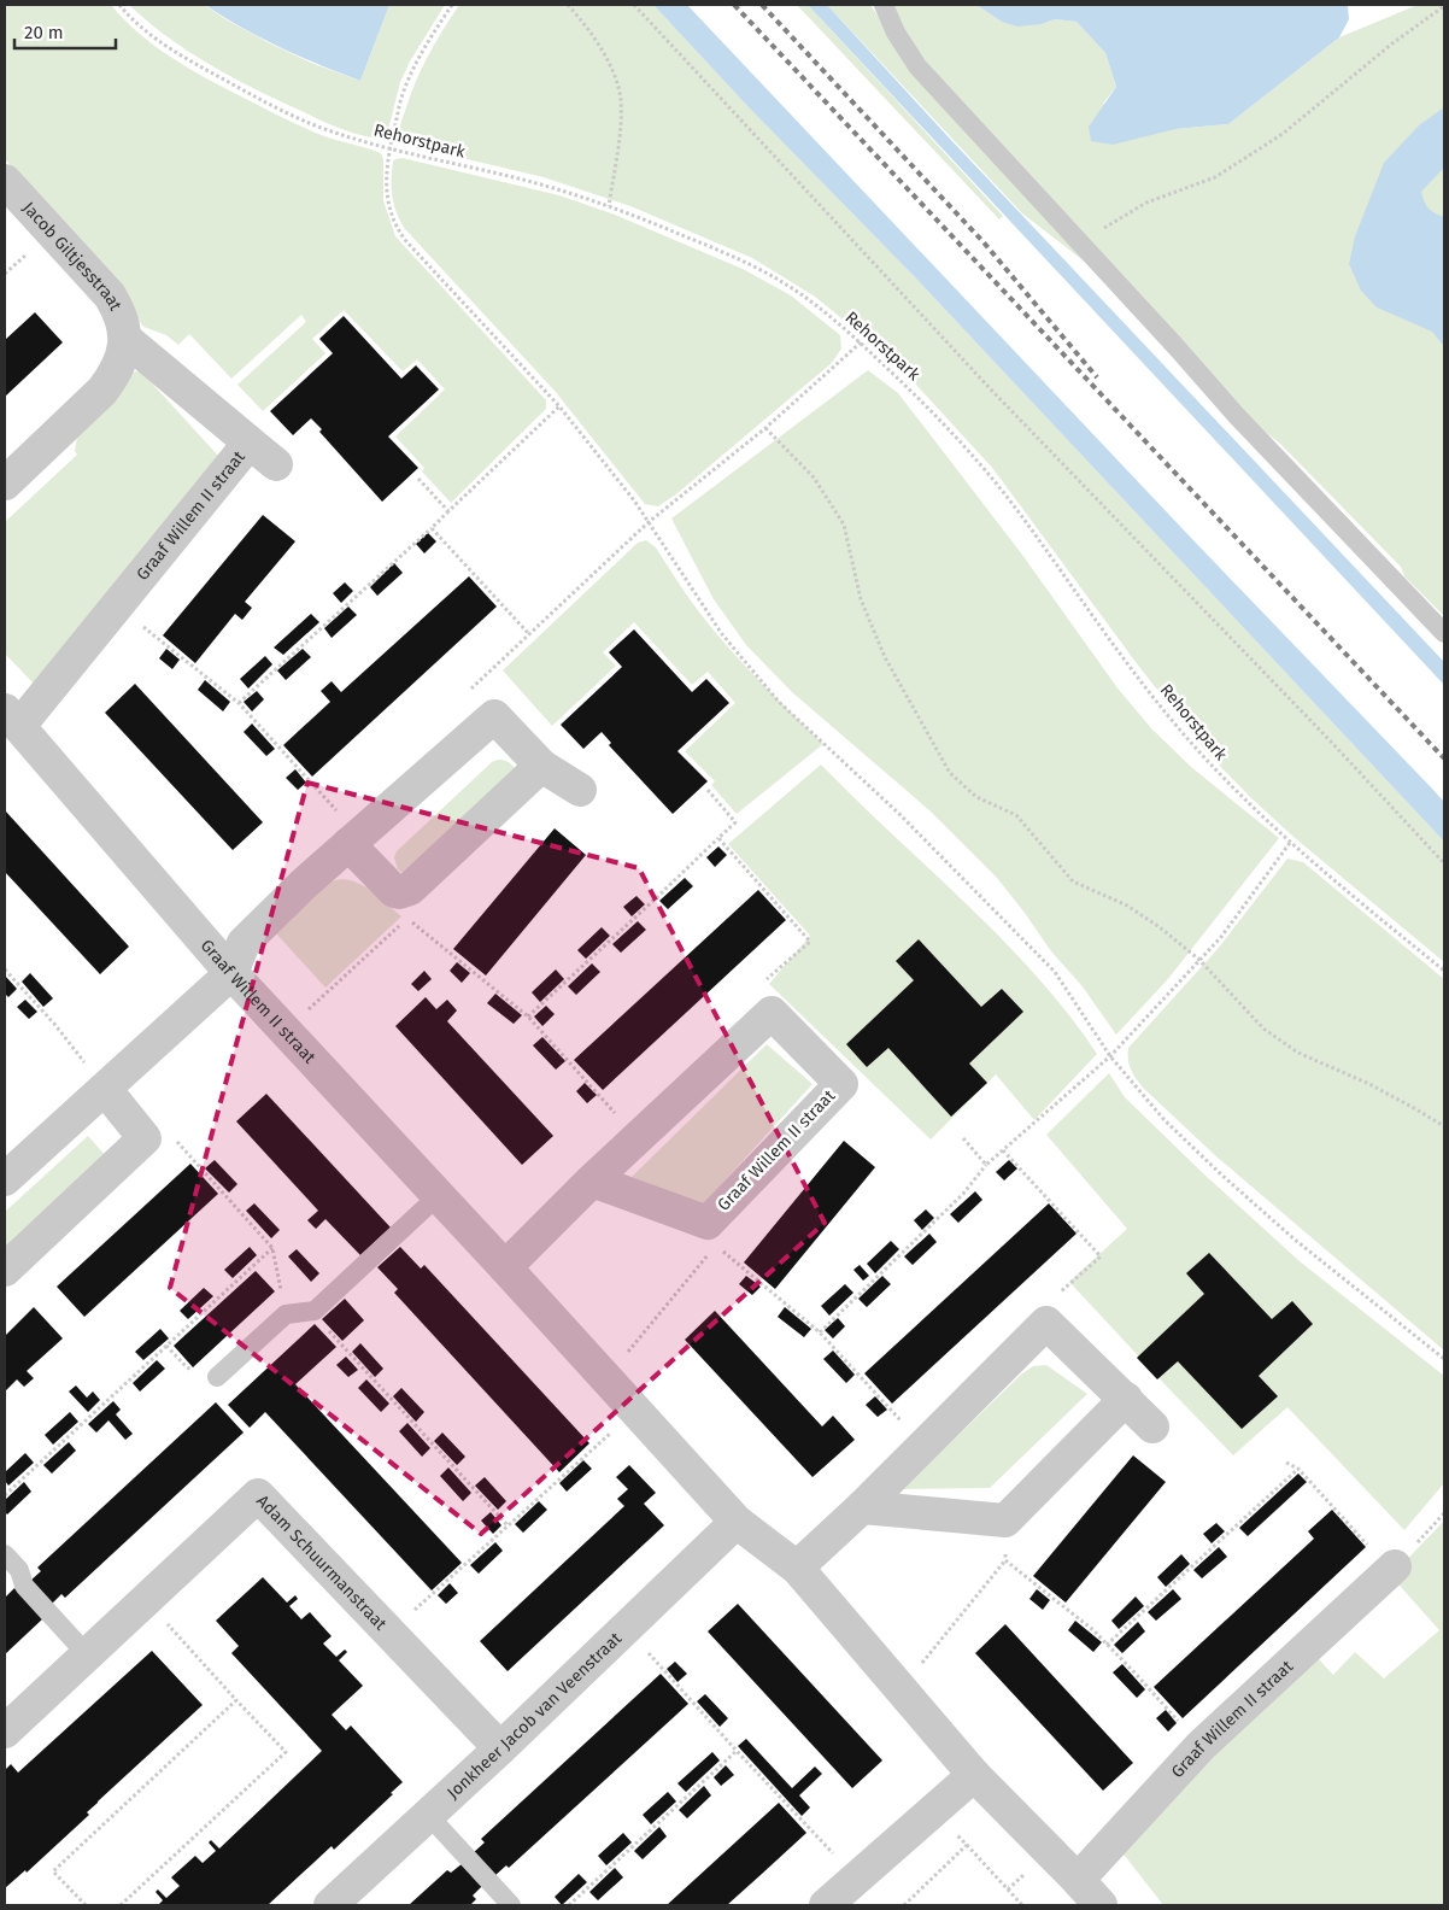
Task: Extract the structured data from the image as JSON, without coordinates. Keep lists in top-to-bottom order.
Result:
{
  "streets": {
    "street": [
      "Jacob Giltjesstraat",
      "Graaf Willem II straat",
      "Adam Schuurmanstraat",
      "Jonkheer Jacob van Veenstraat"
    ],
    "path": ["Rehorstpark"]
  },
  "crossings": [
    ["Graaf Willem II straat", "Jonkheer Jacob van Veenstraat"],
    ["Adam Schuurmanstraat", "Jonkheer Jacob van Veenstraat"]
  ],
  "scale_bar": "20 m"
}
